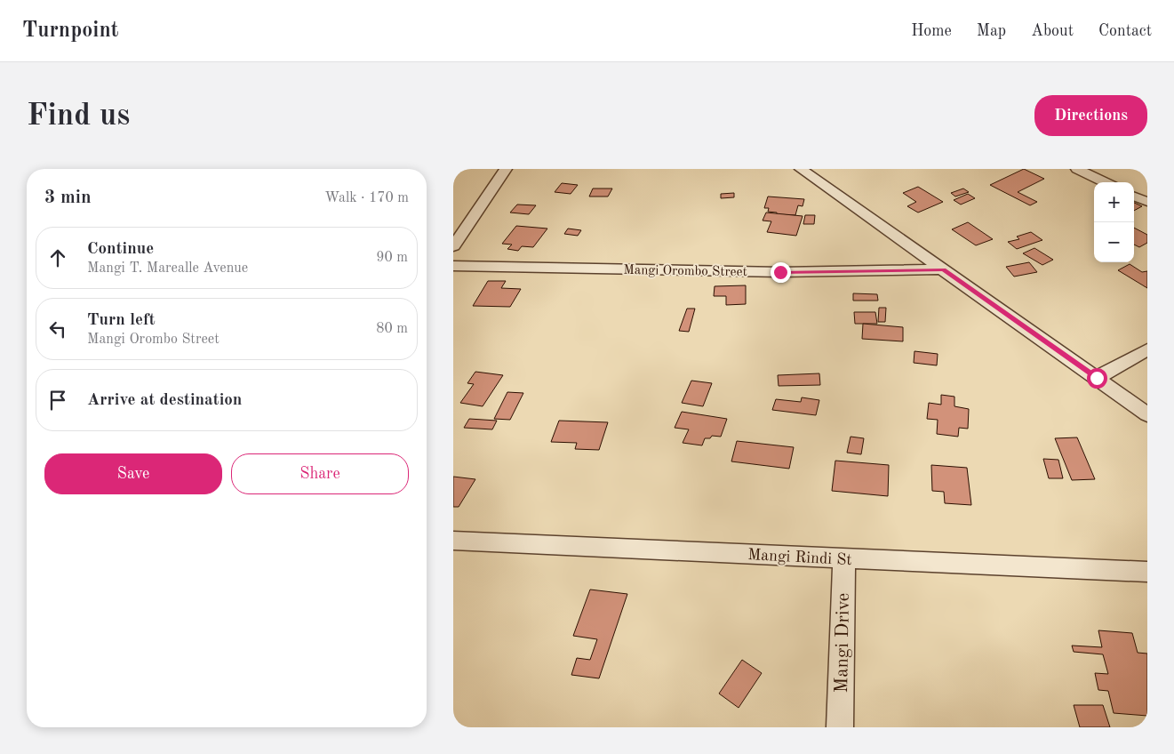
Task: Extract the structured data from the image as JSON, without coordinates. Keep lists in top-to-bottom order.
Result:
{
  "streets": {
    "street": ["Mangi Orombo Street", "Mangi Rindi St", "Mangi Drive"]
  },
  "crossings": [
    ["Mangi Rindi St", "Mangi Drive"]
  ],
  "page": {
    "header": "Turnpoint",
    "nav": [
      "Home",
      "Map",
      "About",
      "Contact"
    ],
    "buttons": [
      "Directions",
      ["Save", "Share"]
    ],
    "title": "Find us",
    "heading": ["3 min", "Walk · 170 m"],
    "map_buttons": ["+", "−"],
    "list": [
      ["Continue", "Mangi T. Marealle Avenue", "90 m"],
      ["Turn left", "Mangi Orombo Street", "80 m"],
      "Arrive at destination"
    ]
  }
}
